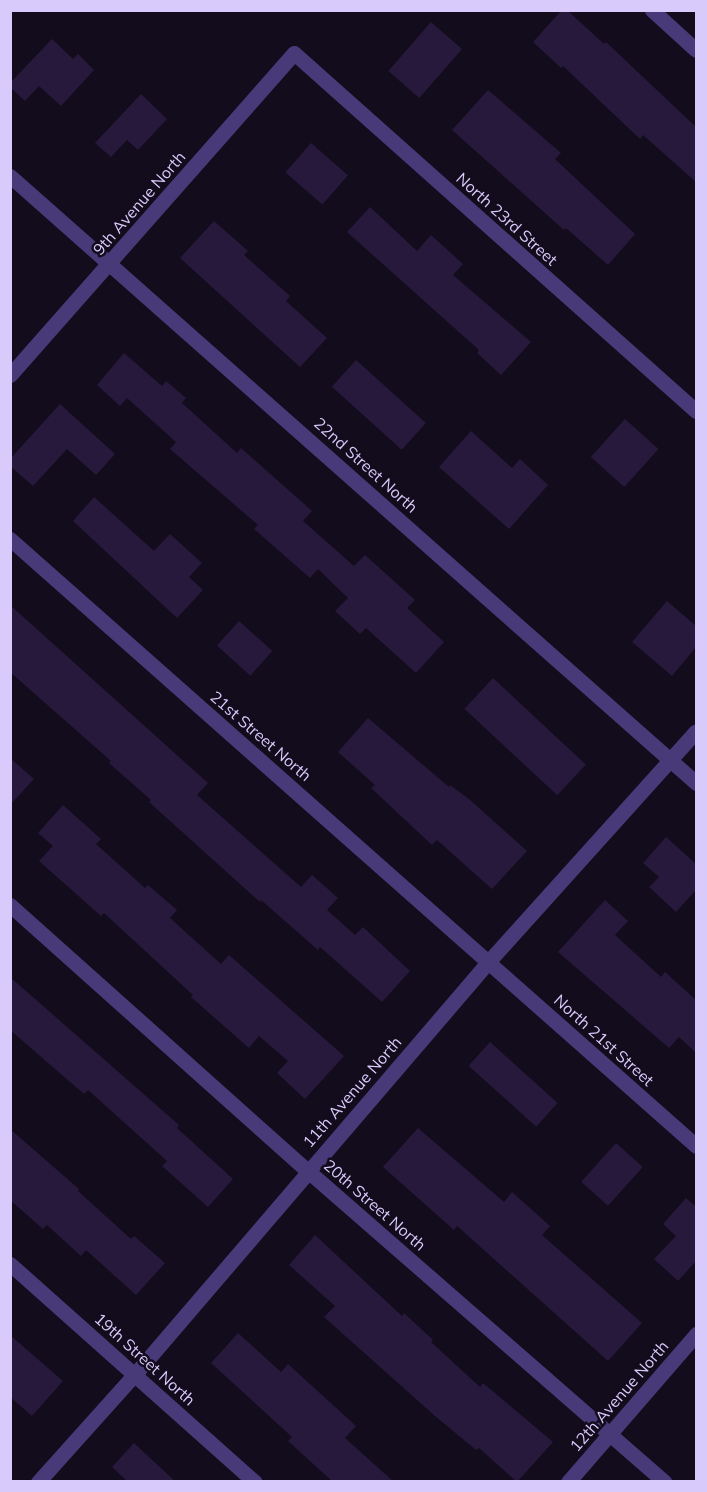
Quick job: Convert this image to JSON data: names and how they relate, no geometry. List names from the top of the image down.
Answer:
{
  "streets": {
    "street": [
      "9th Avenue North",
      "North 23rd Street",
      "22nd Street North",
      "21st Street North",
      "North 21st Street",
      "11th Avenue North",
      "20th Street North",
      "19th Street North",
      "12th Avenue North"
    ]
  },
  "crossings": [
    ["9th Avenue North", "North 23rd Street"],
    ["9th Avenue North", "22nd Street North"],
    ["22nd Street North", "11th Avenue North"],
    ["21st Street North", "North 21st Street"],
    ["21st Street North", "11th Avenue North"],
    ["North 21st Street", "11th Avenue North"],
    ["11th Avenue North", "20th Street North"],
    ["11th Avenue North", "19th Street North"],
    ["20th Street North", "12th Avenue North"]
  ]
}
